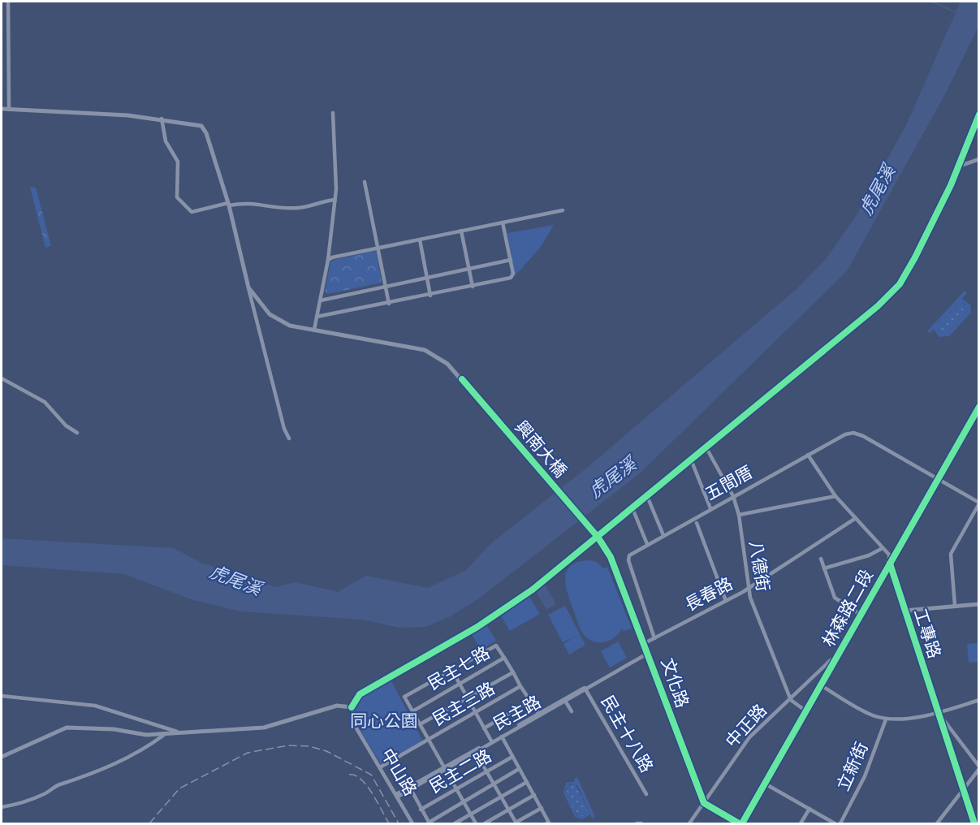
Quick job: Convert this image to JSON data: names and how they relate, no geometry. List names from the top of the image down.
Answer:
{
  "streets": {
    "main road": ["林森路二段"],
    "street": [
      "興南大橋",
      "五間厝",
      "八德街",
      "長春路",
      "工專路",
      "民主七路",
      "文化路",
      "民主三路",
      "民主路",
      "中正路",
      "民主十八路",
      "立新街",
      "民主二路",
      "中山路"
    ]
  },
  "crossings": [
    ["興南大橋", "文化路"],
    ["五間厝", "八德街"],
    ["五間厝", "林森路二段"],
    ["五間厝", "工專路"],
    ["五間厝", "文化路"],
    ["八德街", "長春路"],
    ["八德街", "中正路"],
    ["長春路", "工專路"],
    ["長春路", "文化路"],
    ["林森路二段", "工專路"],
    ["林森路二段", "中正路"],
    ["民主七路", "民主三路"],
    ["文化路", "民主路"],
    ["文化路", "中正路"],
    ["民主三路", "民主路"],
    ["民主三路", "中山路"],
    ["民主路", "民主十八路"],
    ["民主路", "中山路"]
  ],
  "water": ["虎尾溪"],
  "parks": ["同心公園"]
}
